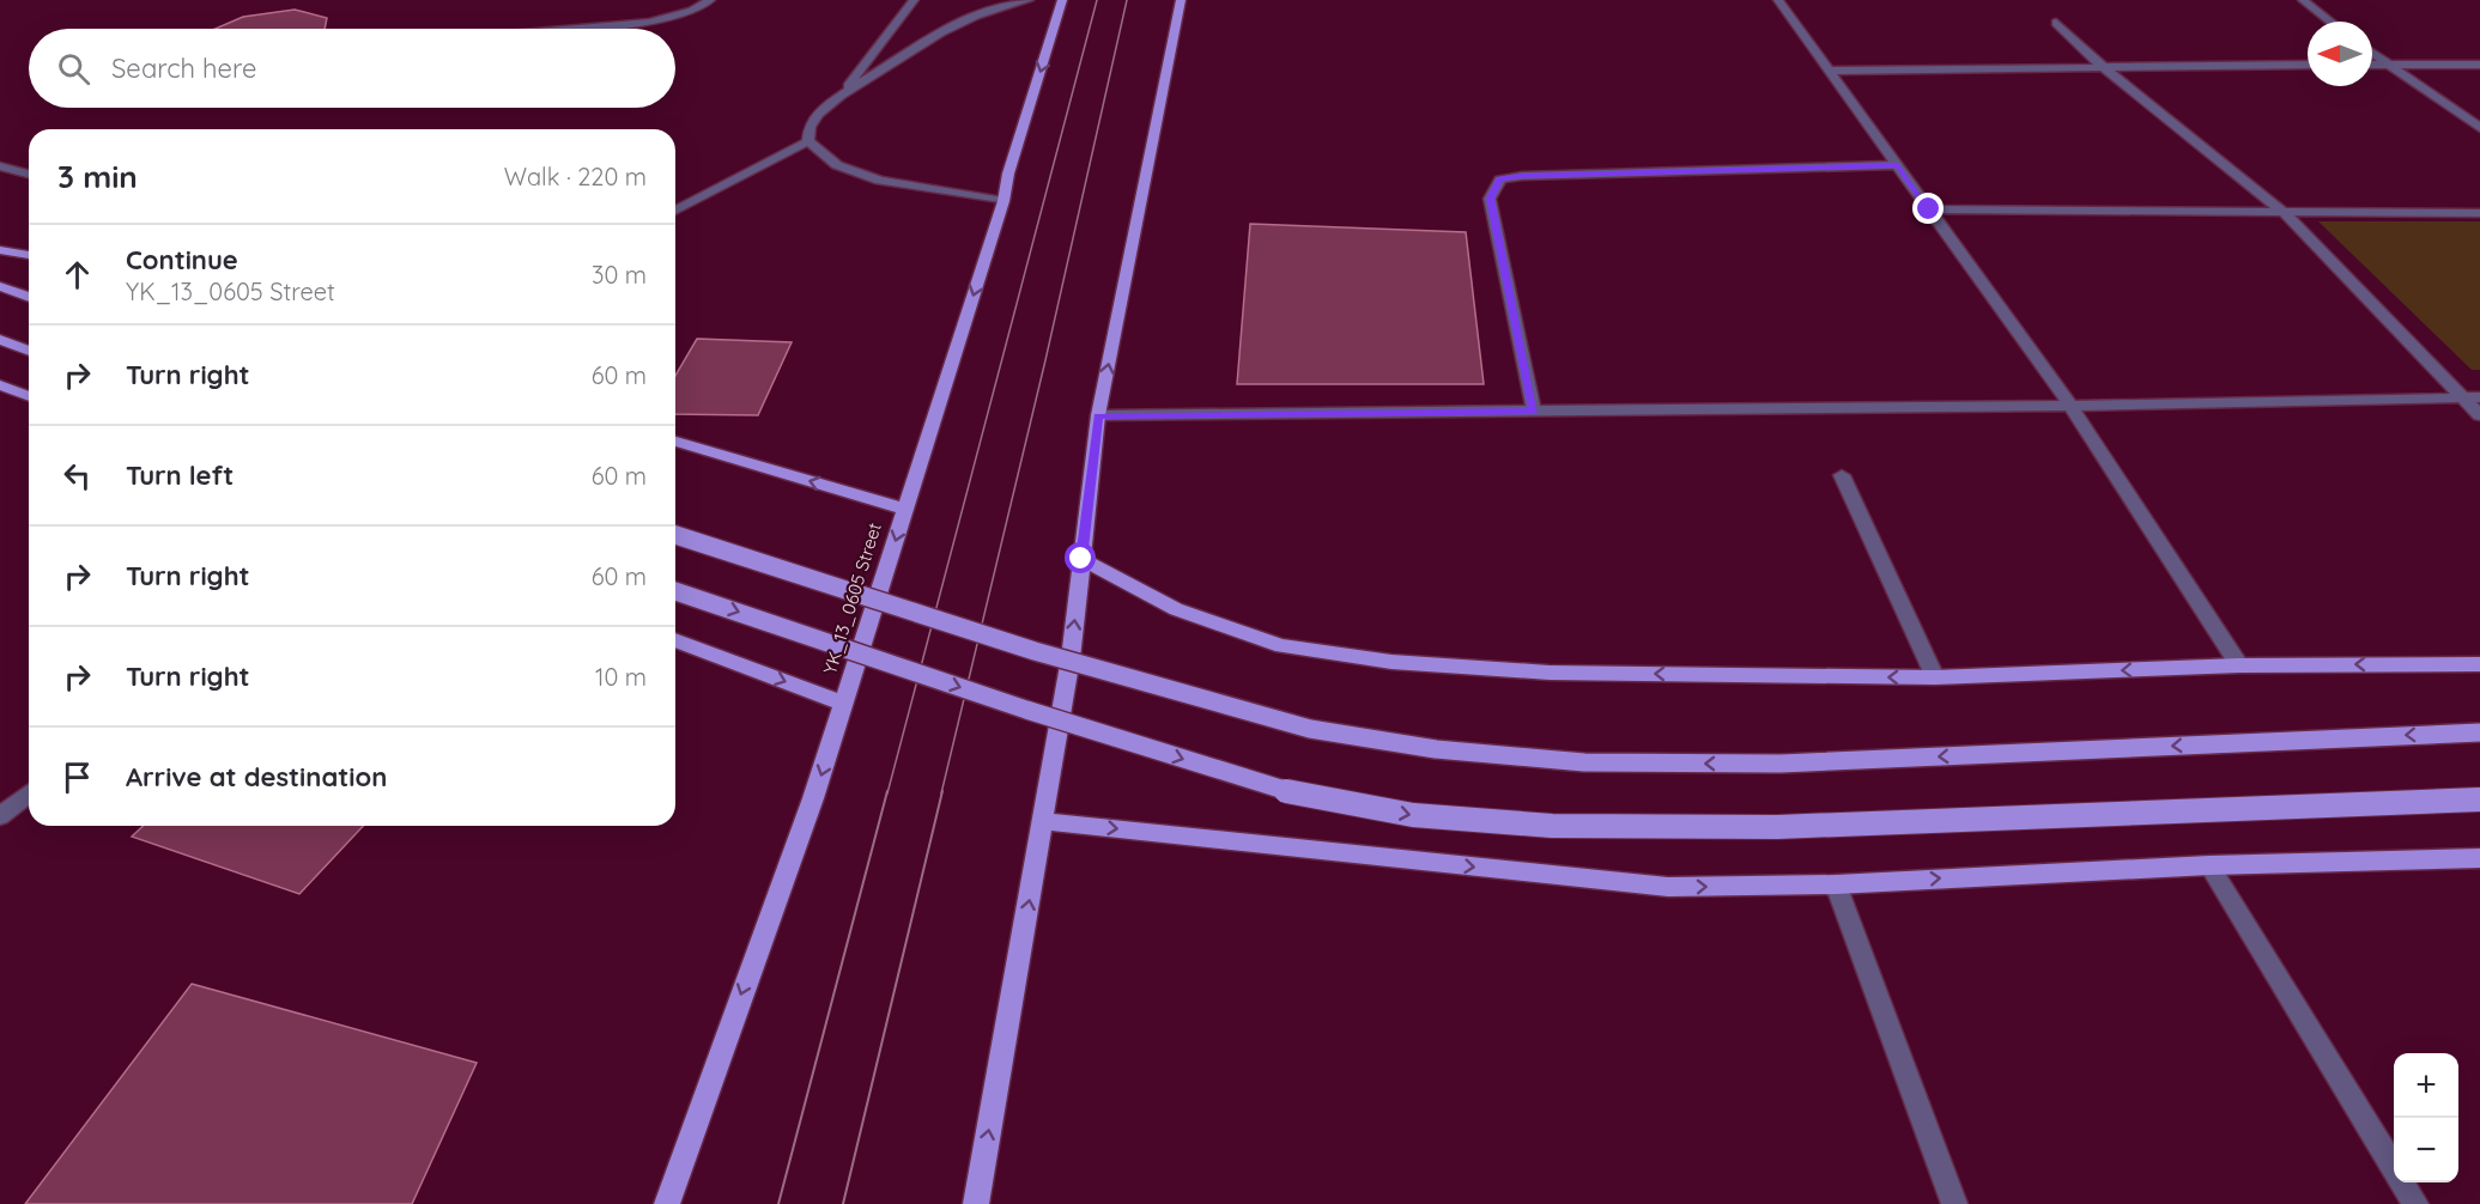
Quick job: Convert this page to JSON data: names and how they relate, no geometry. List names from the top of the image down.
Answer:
{
  "streets": {
    "main road": ["YK_13_0605 Street"]
  },
  "north": "left",
  "page": {
    "search": "Search here",
    "heading": ["3 min", "Walk · 220 m"],
    "list": [
      ["Continue", "YK_13_0605 Street", "30 m"],
      ["Turn right", "60 m"],
      ["Turn left", "60 m"],
      ["Turn right", "60 m"],
      ["Turn right", "10 m"],
      "Arrive at destination"
    ],
    "map_buttons": ["+", "−"]
  }
}
